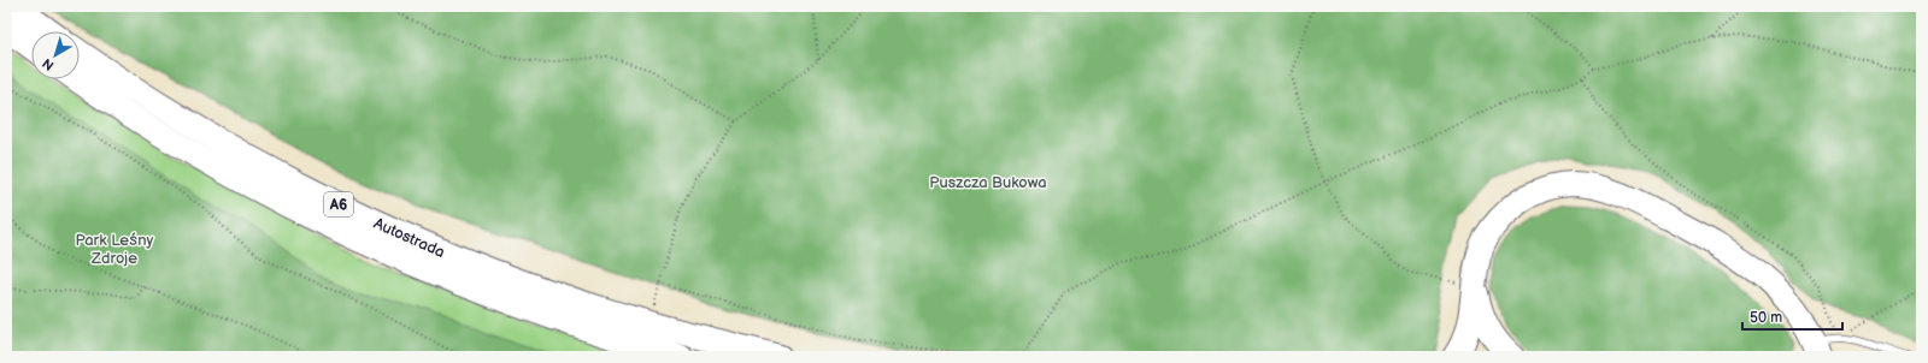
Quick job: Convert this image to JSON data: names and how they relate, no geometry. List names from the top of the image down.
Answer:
{
  "streets": {
    "highway": ["A6", "Autostrada"]
  },
  "parks": ["Puszcza Bukowa", "Park Leśny Zdroje"],
  "scale_bar": "50 m",
  "north": "bottom left"
}
